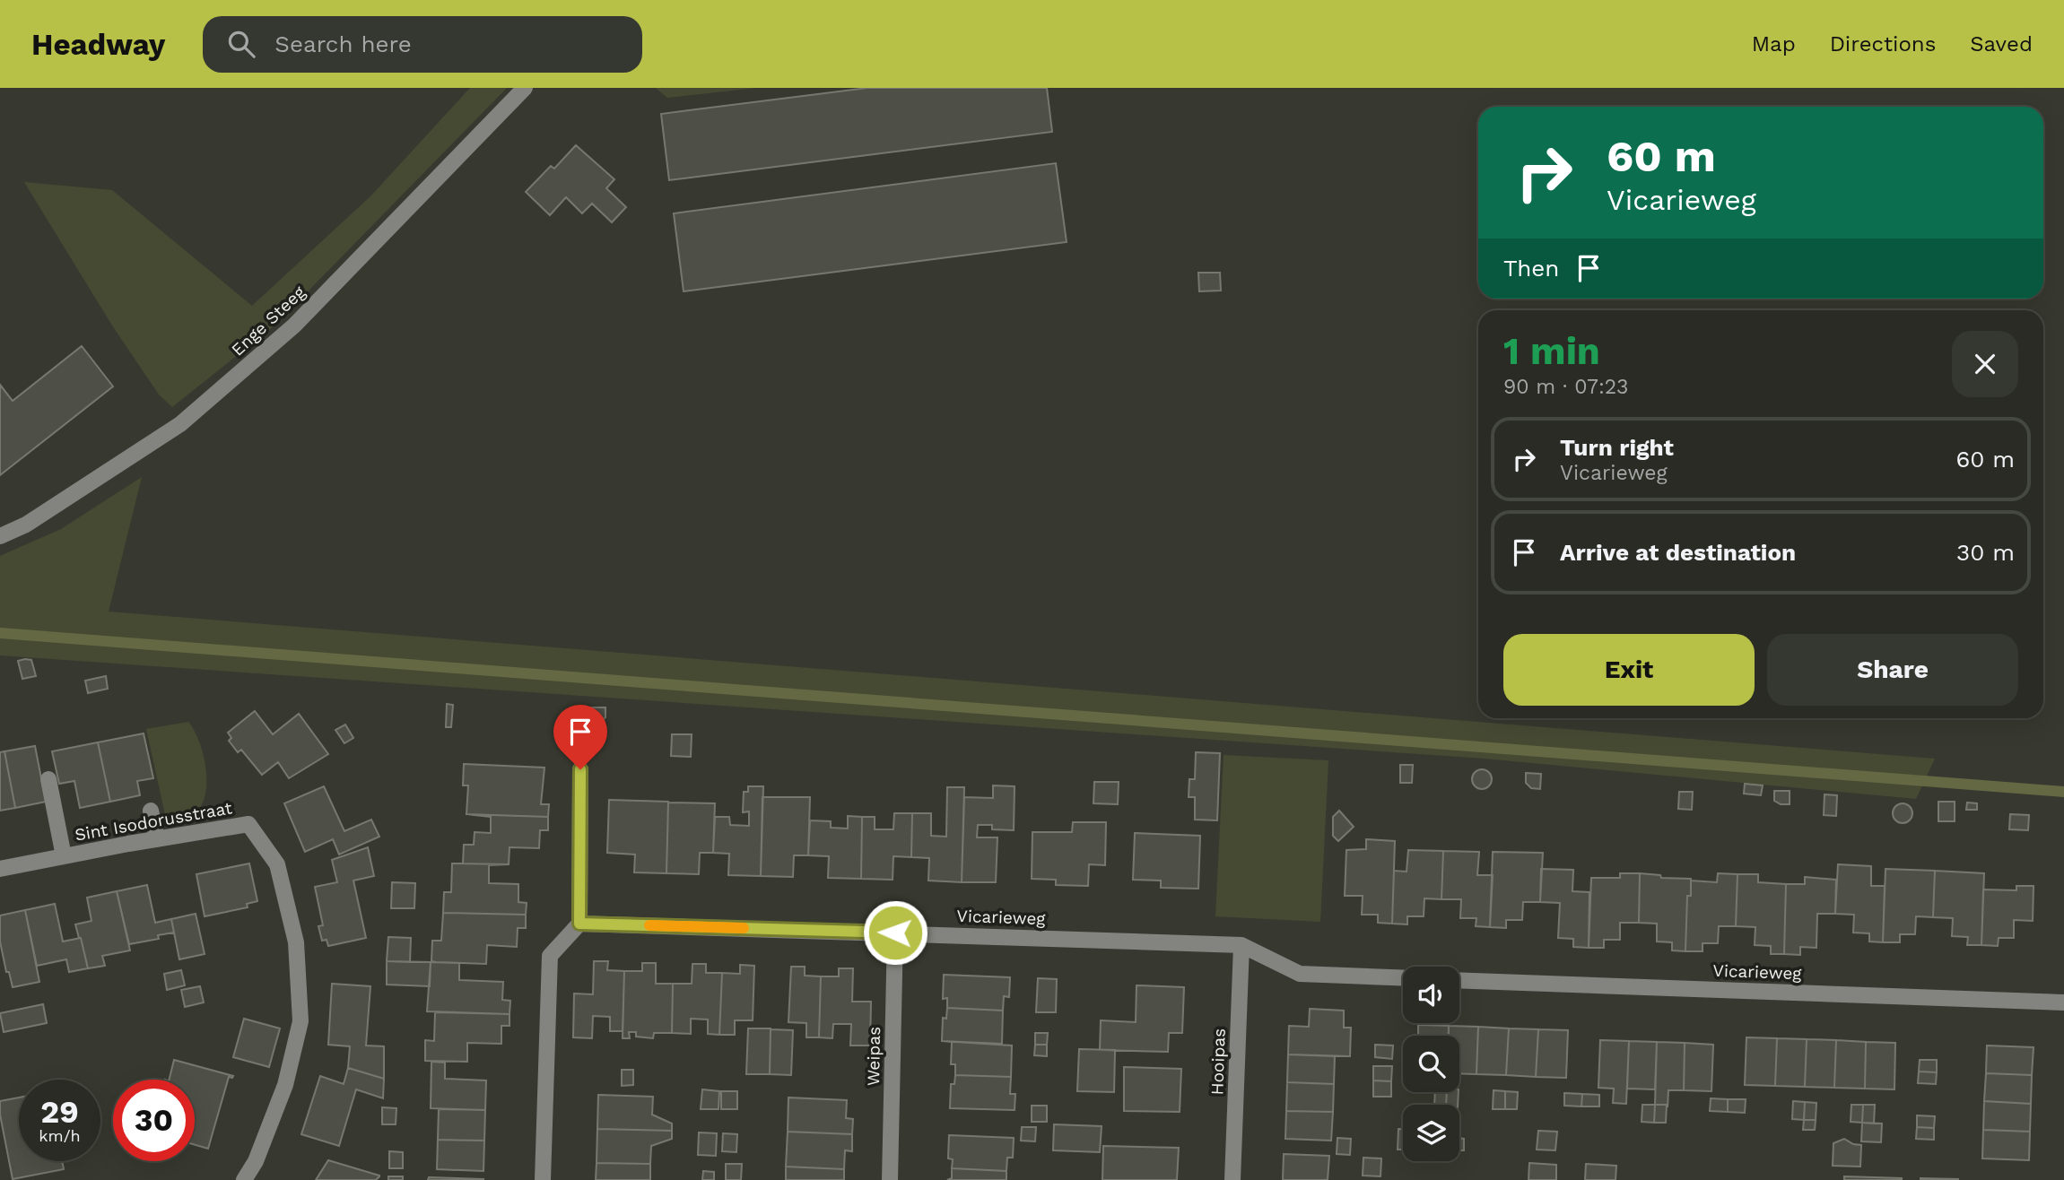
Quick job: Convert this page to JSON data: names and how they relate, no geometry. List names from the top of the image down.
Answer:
{
  "streets": {
    "street": [
      "Enge Steeg",
      "Sint Isodorusstraat",
      "Vicarieweg",
      "Weipas",
      "Hooipas"
    ]
  },
  "crossings": [
    ["Vicarieweg", "Weipas"],
    ["Vicarieweg", "Hooipas"]
  ],
  "page": {
    "header": "Headway",
    "search": "Search here",
    "nav": ["Map", "Directions", "Saved"],
    "turn": ["60 m", "Vicarieweg"],
    "then": "Then",
    "heading": ["1 min", "90 m · 07:23"],
    "list": [
      {
        "name": "Turn right",
        "note": "Vicarieweg",
        "value": "60 m"
      },
      {
        "name": "Arrive at destination",
        "value": "30 m"
      }
    ],
    "buttons": ["Exit", "Share"],
    "speed": "29 km/h",
    "limit": "30"
  }
}
